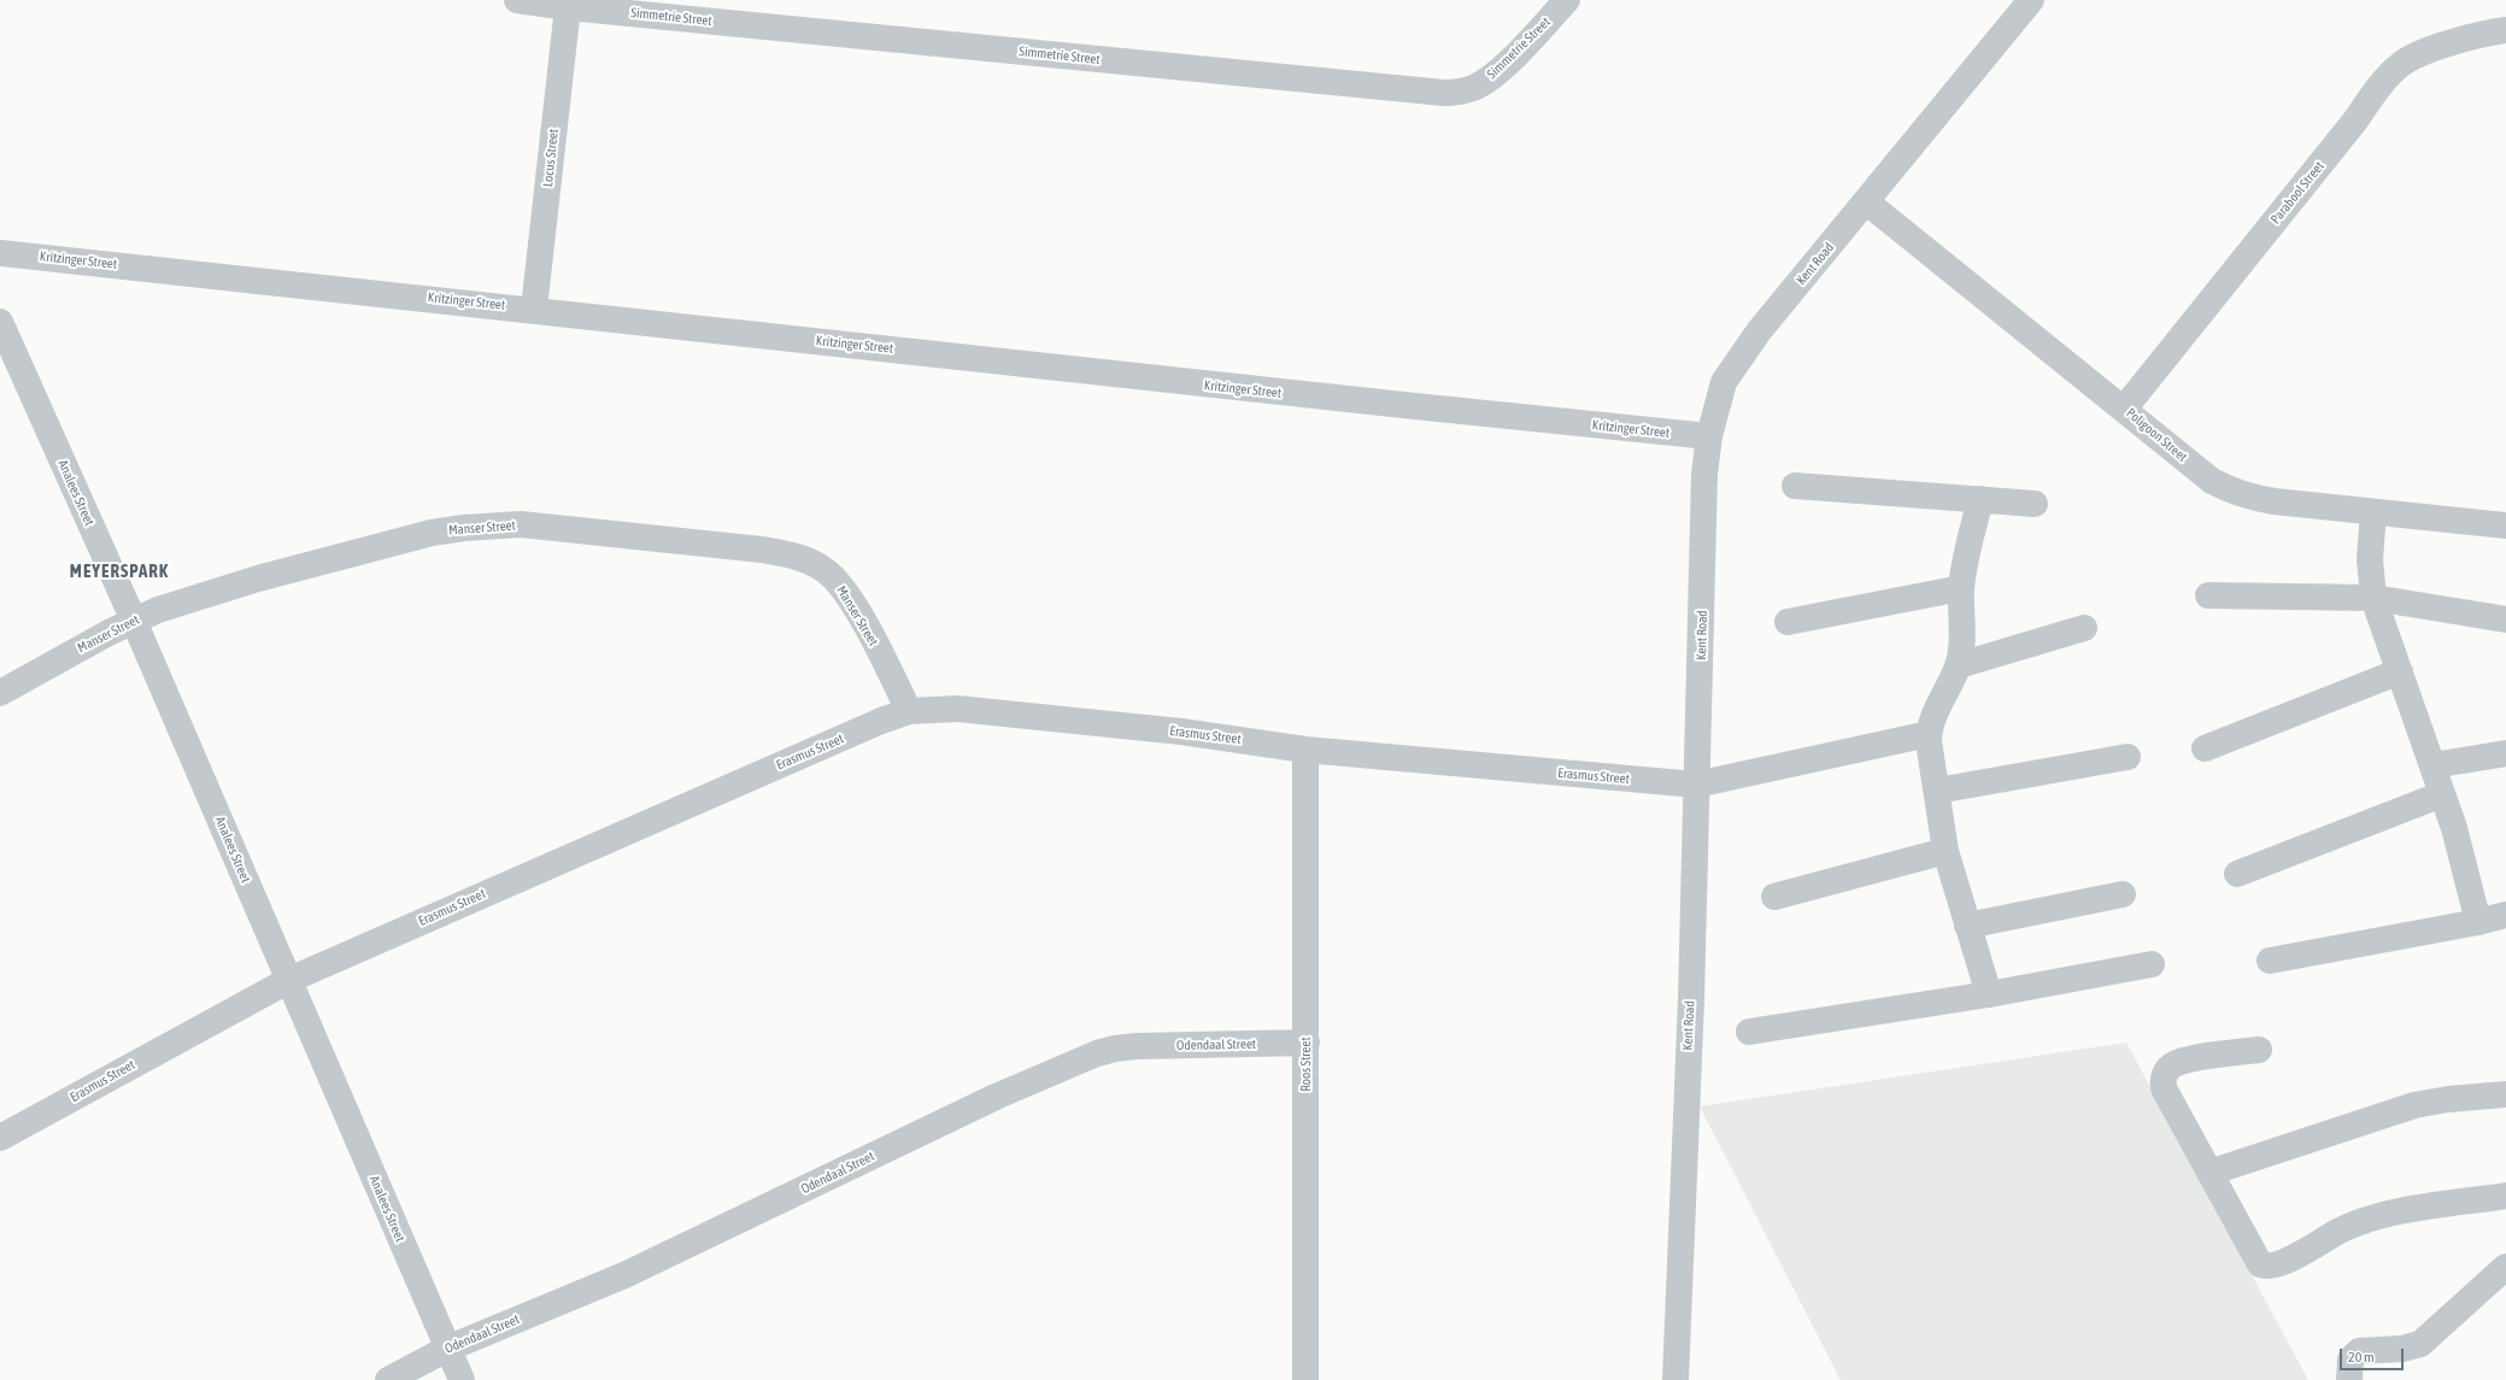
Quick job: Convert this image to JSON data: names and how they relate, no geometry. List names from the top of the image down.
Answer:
{
  "streets": {
    "street": [
      "Simmetrie Street",
      "Locus Street",
      "Parabool Street",
      "Kritzinger Street",
      "Kent Road",
      "Poligoon Street",
      "Analees Street",
      "Manser Street",
      "Erasmus Street",
      "Odendaal Street",
      "Roos Street"
    ]
  },
  "crossings": [
    ["Simmetrie Street", "Locus Street"],
    ["Locus Street", "Kritzinger Street"],
    ["Parabool Street", "Poligoon Street"],
    ["Kritzinger Street", "Kent Road"],
    ["Kent Road", "Poligoon Street"],
    ["Kent Road", "Erasmus Street"],
    ["Analees Street", "Manser Street"],
    ["Analees Street", "Erasmus Street"],
    ["Analees Street", "Odendaal Street"],
    ["Manser Street", "Erasmus Street"],
    ["Erasmus Street", "Roos Street"],
    ["Odendaal Street", "Roos Street"]
  ],
  "districts": ["MEYERSPARK"],
  "scale_bar": "20 m"
}
